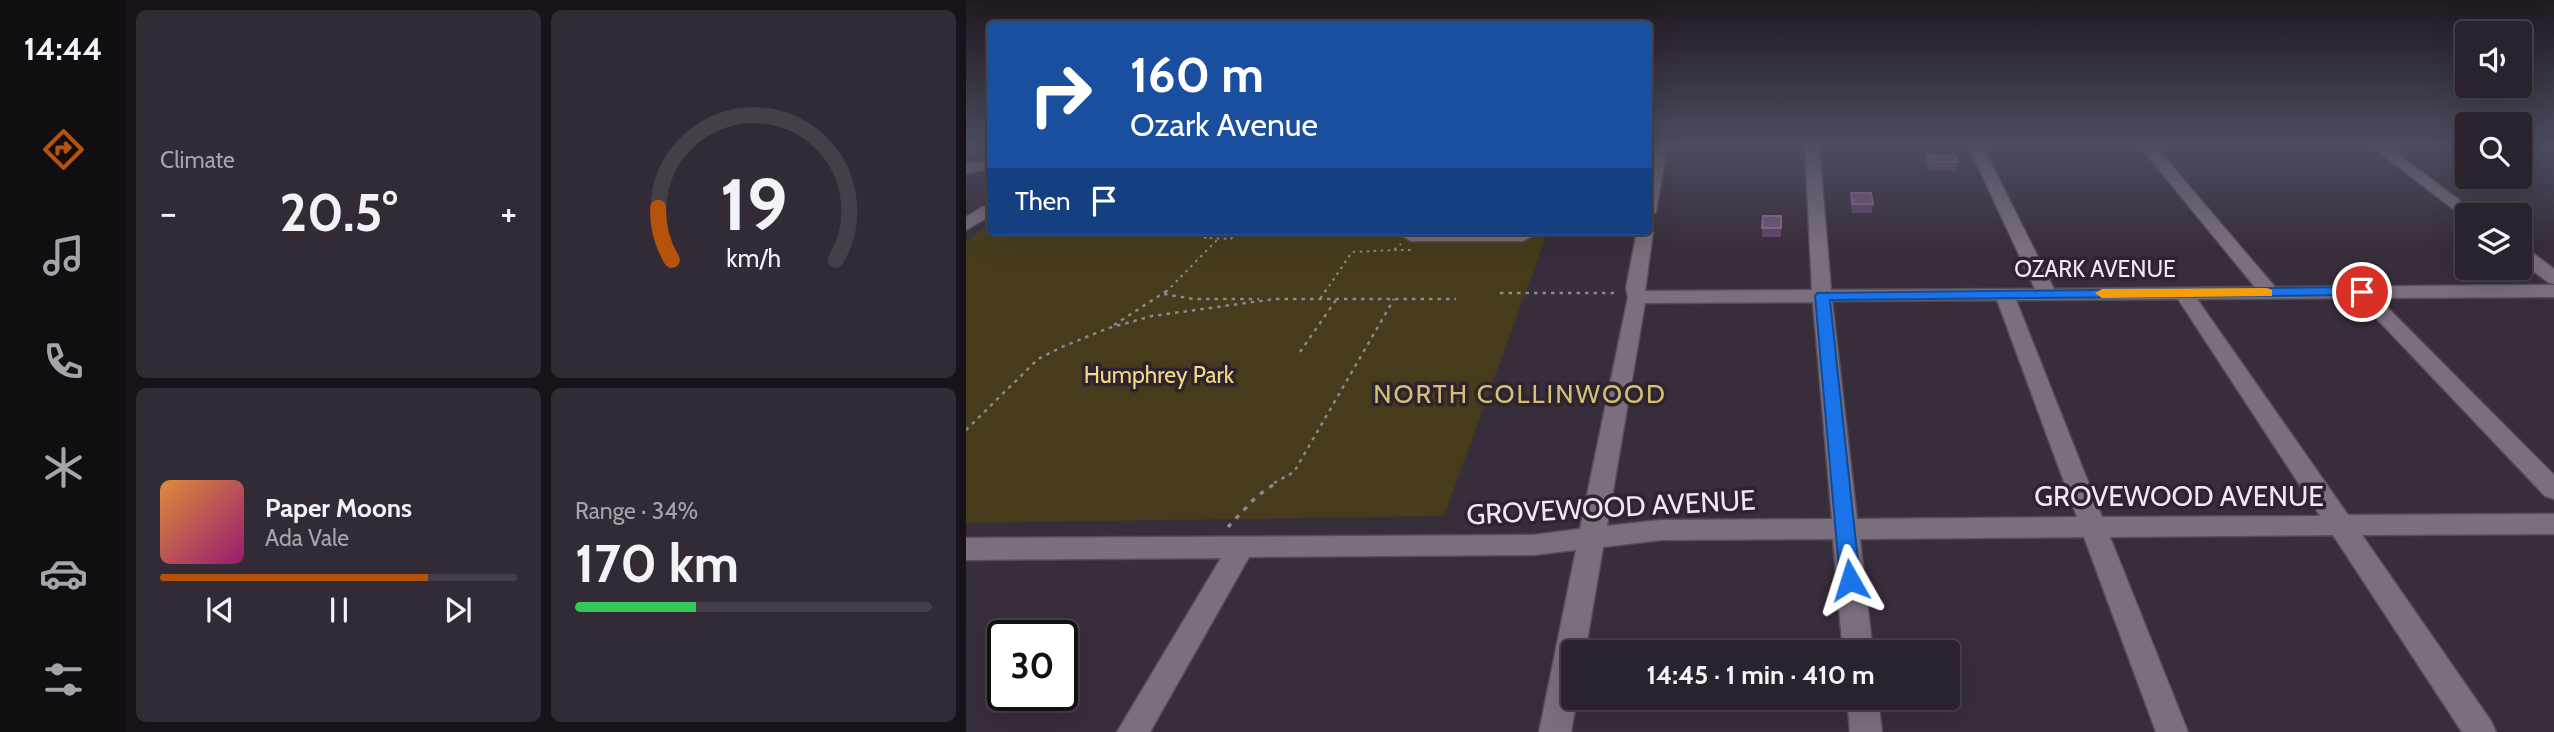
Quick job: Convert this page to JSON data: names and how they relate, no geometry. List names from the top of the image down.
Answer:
{
  "streets": {
    "street": ["OZARK AVENUE", "GROVEWOOD AVENUE"]
  },
  "districts": ["NORTH COLLINWOOD"],
  "parks": ["Humphrey Park"],
  "page": {
    "tabs": "14:44",
    "tile": [
      "Climate",
      ["Range · 34%", "170 km"]
    ],
    "turn": ["160 m", "Ozark Avenue"],
    "then": "Then",
    "heat": ["−", "20.5°", "+"],
    "song": ["Paper Moons", "Ada Vale"],
    "limit": "30",
    "trip": "14:45 · 1 min · 410 m",
    "gauge": ["19", "km/h"]
  }
}
